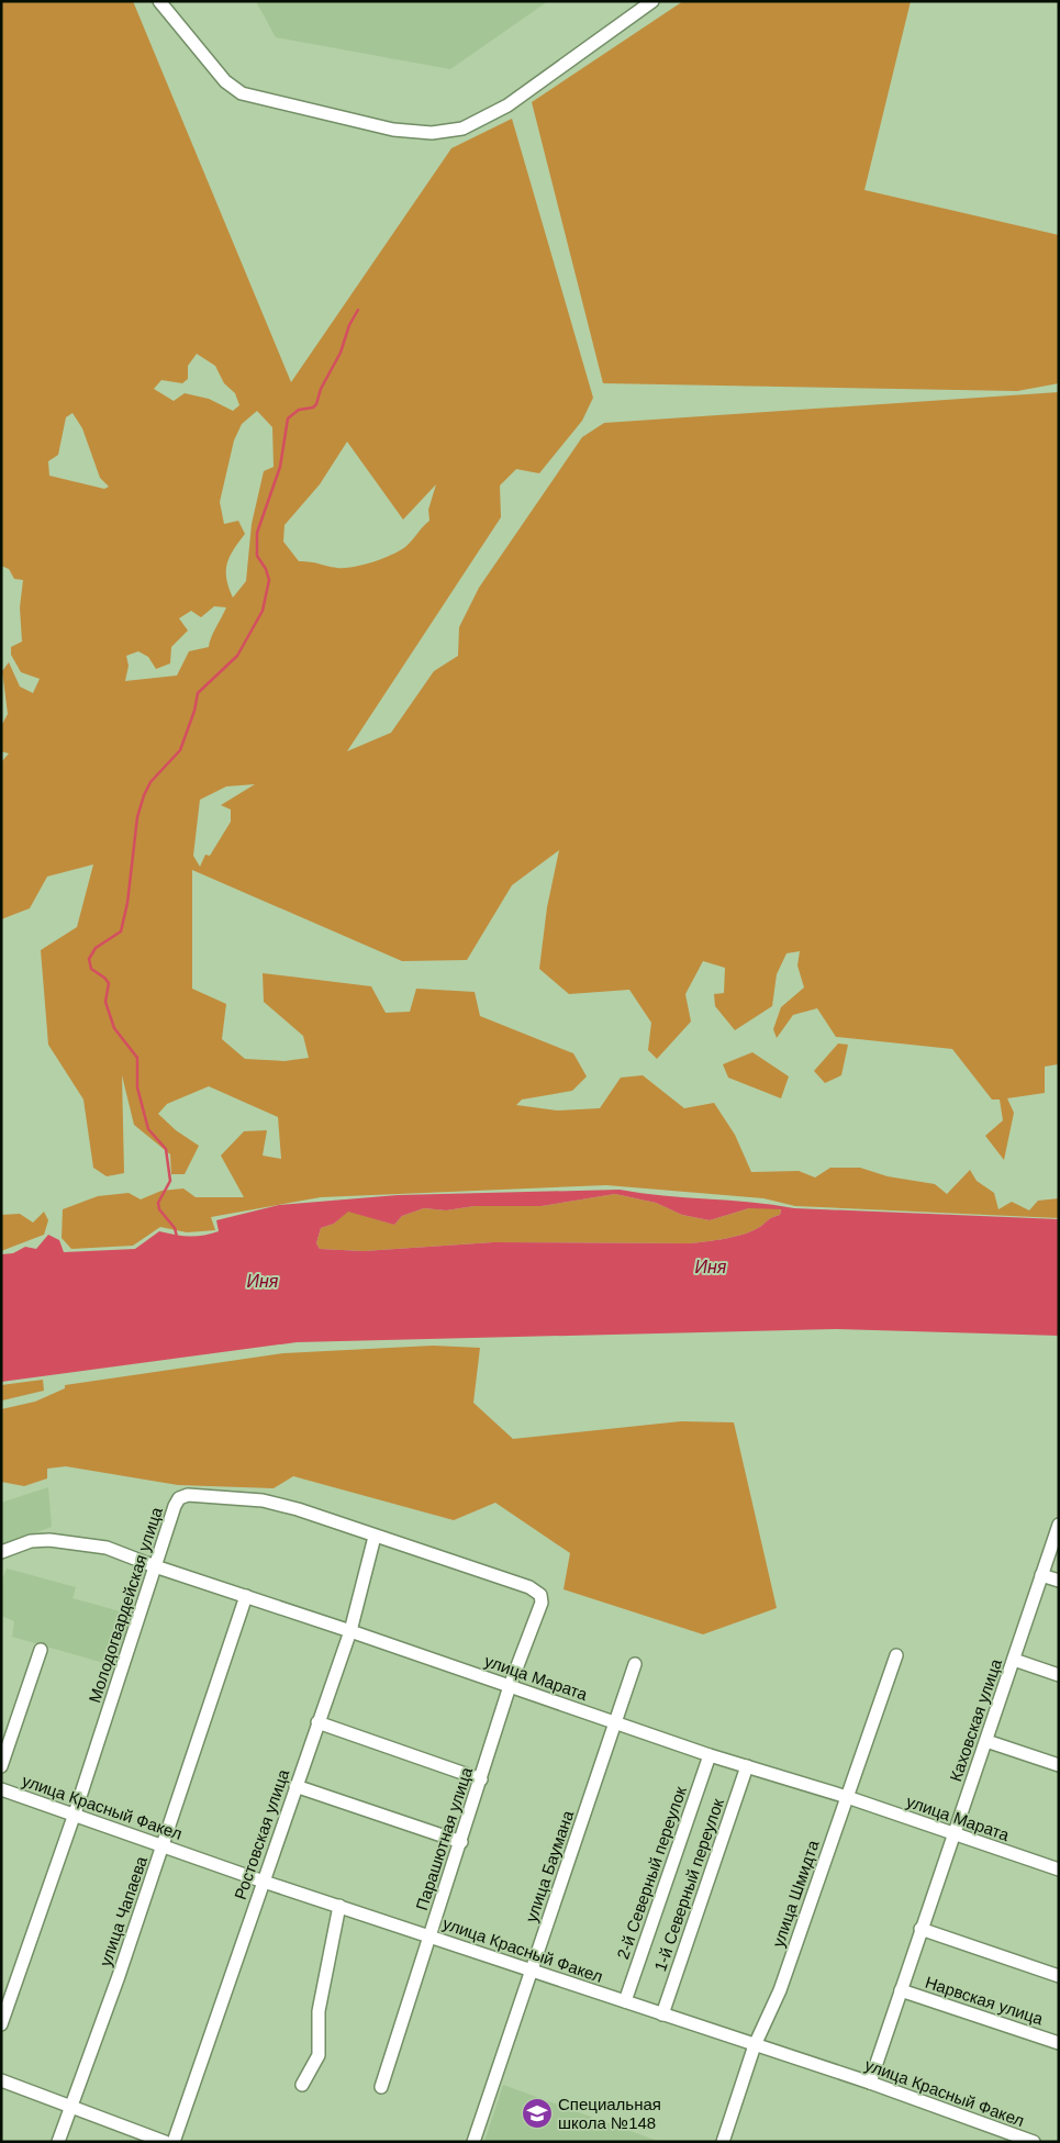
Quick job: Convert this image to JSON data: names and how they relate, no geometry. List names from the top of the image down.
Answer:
{
  "streets": {
    "street": [
      "Молодогвардейская улица",
      "улица Марата",
      "Каховская улица",
      "улица Красный Факел",
      "Ростовская улица",
      "Парашютная улица",
      "улица Баумана",
      "2-й Северный переулок",
      "1-й Северный переулок",
      "улица Шмидта",
      "улица Чапаева",
      "Нарвская улица"
    ]
  },
  "crossings": [
    ["Молодогвардейская улица", "улица Марата"],
    ["Молодогвардейская улица", "улица Красный Факел"],
    ["Молодогвардейская улица", "Ростовская улица"],
    ["Молодогвардейская улица", "Парашютная улица"],
    ["улица Марата", "Каховская улица"],
    ["улица Марата", "Ростовская улица"],
    ["улица Марата", "Парашютная улица"],
    ["улица Марата", "улица Баумана"],
    ["улица Марата", "2-й Северный переулок"],
    ["улица Марата", "1-й Северный переулок"],
    ["улица Марата", "улица Шмидта"],
    ["улица Марата", "улица Чапаева"],
    ["Каховская улица", "улица Красный Факел"],
    ["Каховская улица", "Нарвская улица"],
    ["улица Красный Факел", "Ростовская улица"],
    ["улица Красный Факел", "Парашютная улица"],
    ["улица Красный Факел", "улица Баумана"],
    ["улица Красный Факел", "2-й Северный переулок"],
    ["улица Красный Факел", "1-й Северный переулок"],
    ["улица Красный Факел", "улица Шмидта"],
    ["улица Красный Факел", "улица Чапаева"]
  ],
  "water": ["Иня"],
  "places": {
    "school or university": ["Специальная школа №148"]
  }
}
